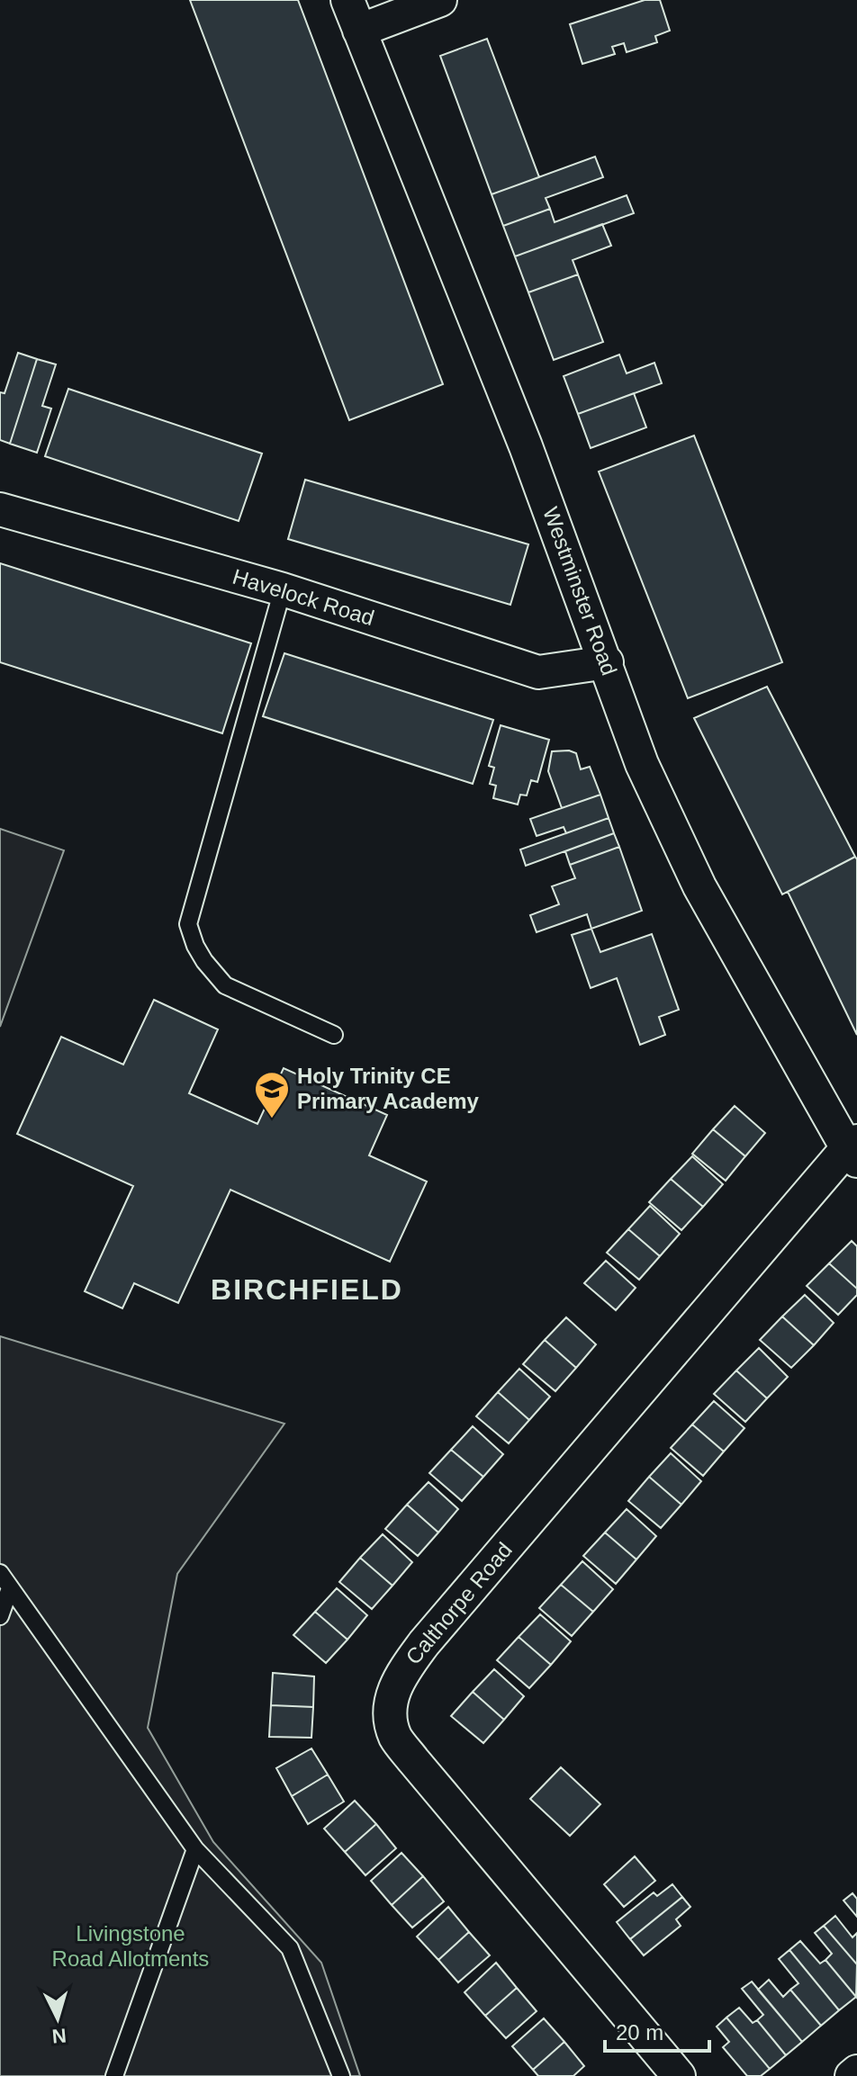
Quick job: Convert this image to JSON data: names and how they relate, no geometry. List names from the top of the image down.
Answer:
{
  "streets": {
    "street": ["Westminster Road", "Havelock Road", "Calthorpe Road"]
  },
  "crossings": [
    ["Westminster Road", "Havelock Road"],
    ["Westminster Road", "Calthorpe Road"]
  ],
  "districts": ["BIRCHFIELD"],
  "parks": ["Livingstone Road Allotments"],
  "places": {
    "school or university": ["Holy Trinity CE Primary Academy"]
  },
  "scale_bar": "20 m",
  "north": "bottom"
}
